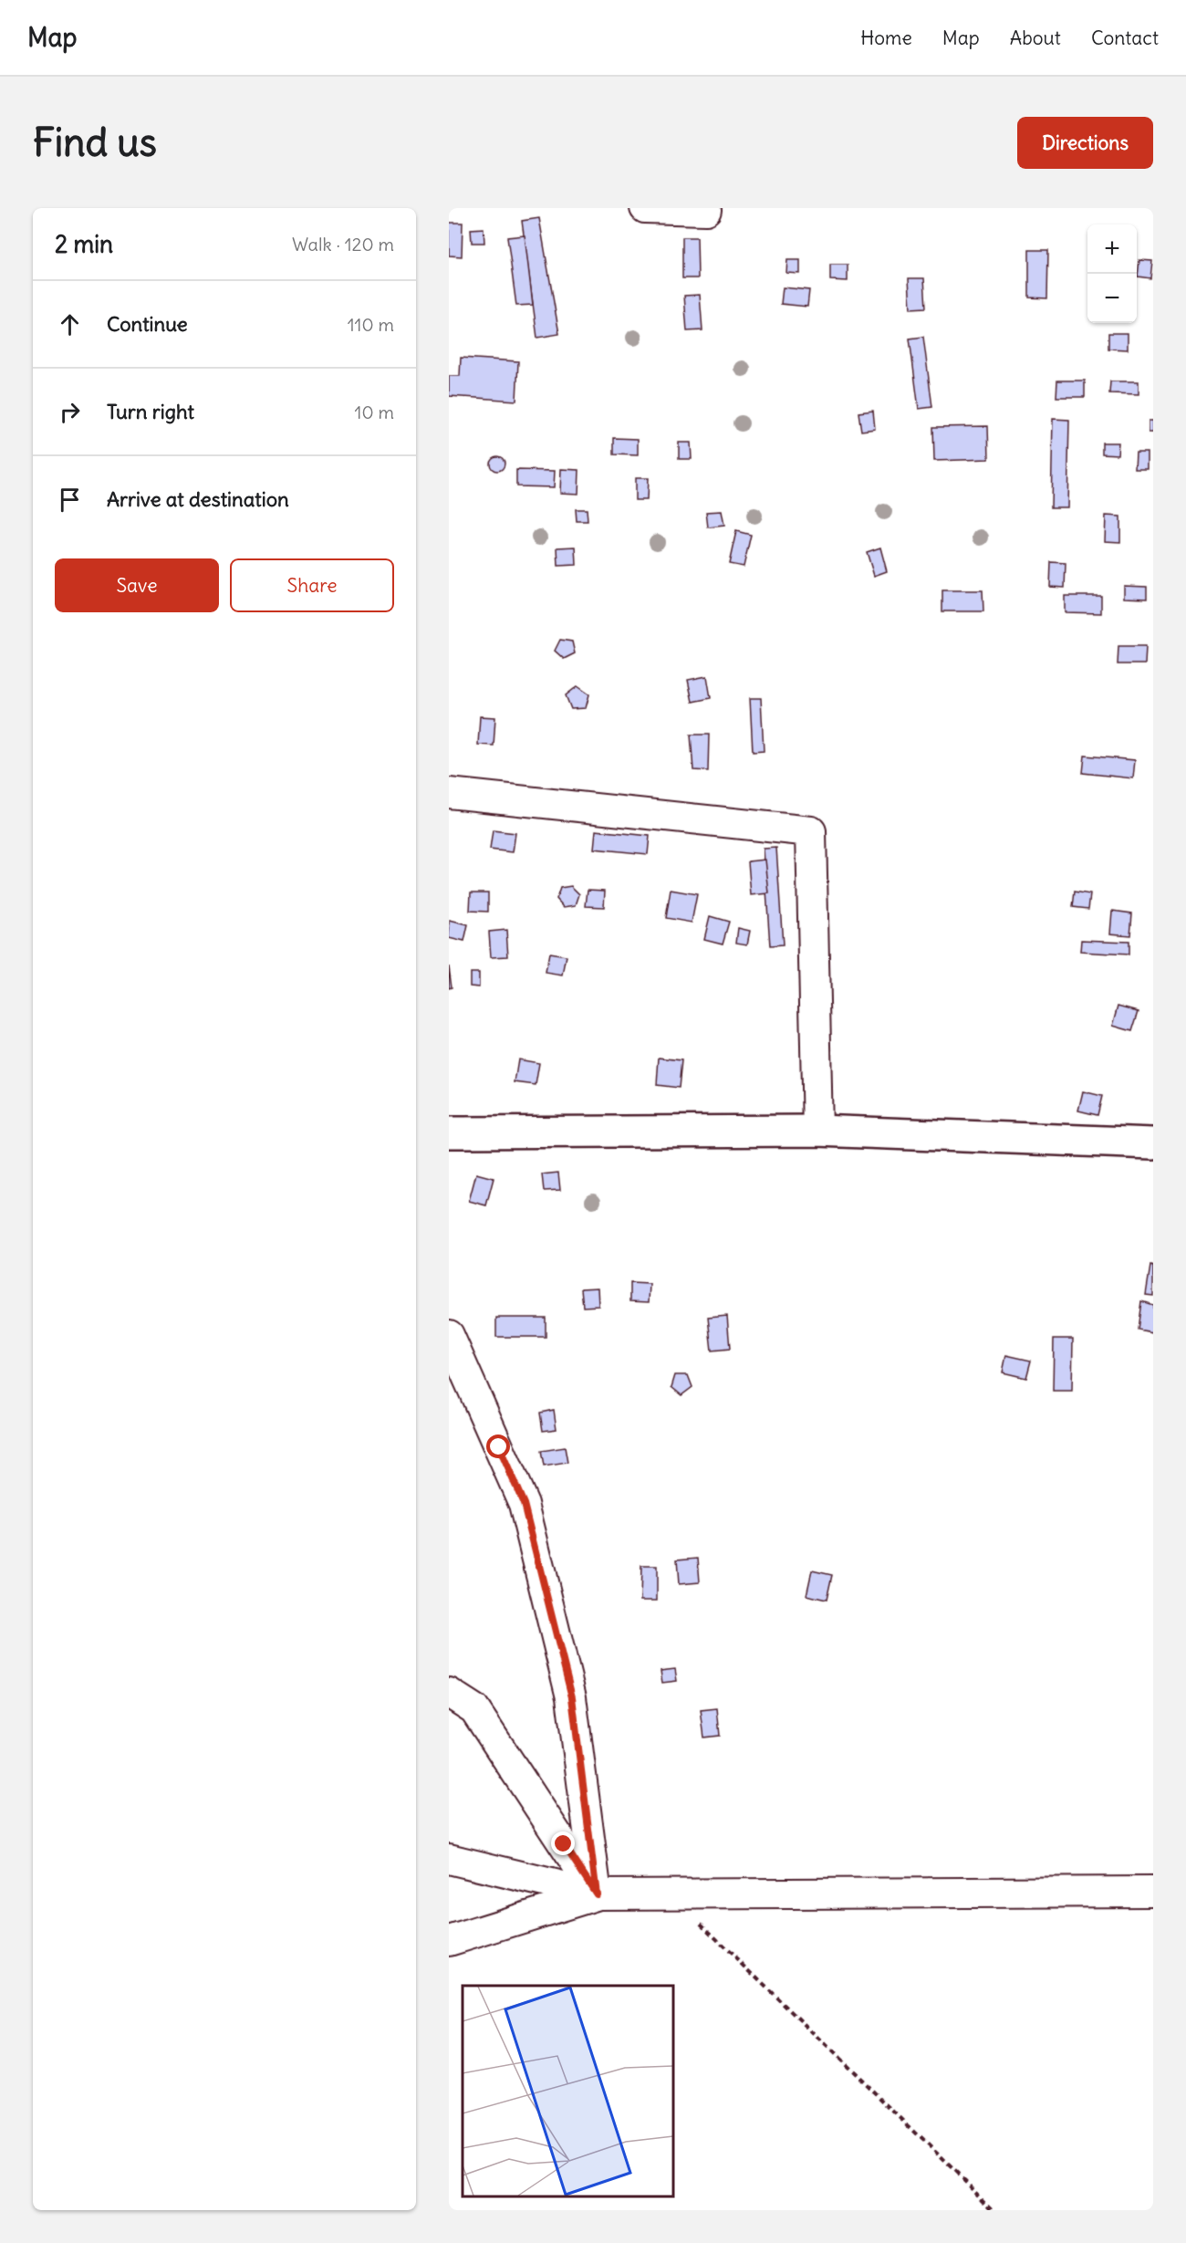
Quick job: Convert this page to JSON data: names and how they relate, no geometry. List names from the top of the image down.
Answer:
{
  "page": {
    "header": "Map",
    "nav": [
      "Home",
      "Map",
      "About",
      "Contact"
    ],
    "buttons": [
      "Directions",
      ["Save", "Share"]
    ],
    "title": "Find us",
    "heading": ["2 min", "Walk · 120 m"],
    "map_buttons": ["+", "−"],
    "list": [
      ["Continue", "110 m"],
      ["Turn right", "10 m"],
      "Arrive at destination"
    ]
  }
}
